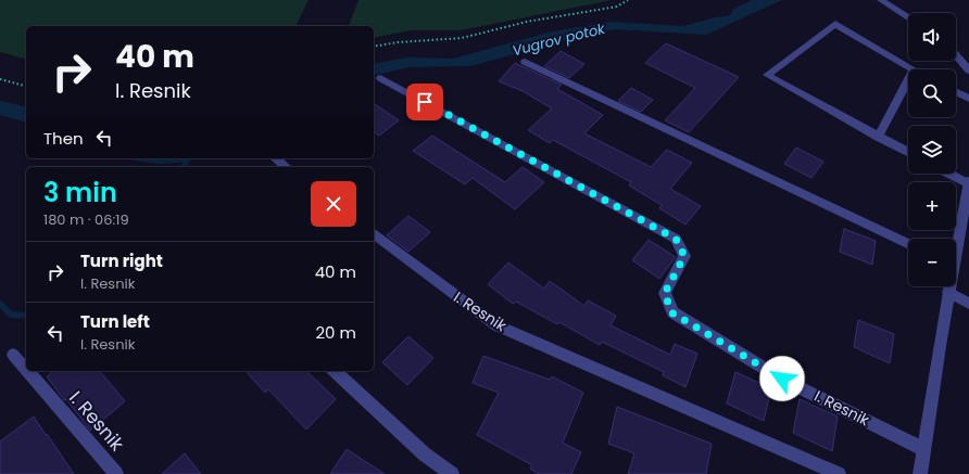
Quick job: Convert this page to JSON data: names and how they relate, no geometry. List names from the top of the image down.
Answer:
{
  "streets": {
    "street": ["I. Resnik"]
  },
  "water": ["Vugrov potok"],
  "page": {
    "map_buttons": ["+", "−"],
    "turn": ["40 m", "I. Resnik"],
    "then": "Then",
    "heading": ["3 min", "180 m · 06:19"],
    "list": [
      {
        "name": "Turn right",
        "note": "I. Resnik",
        "value": "40 m"
      },
      {
        "name": "Turn left",
        "note": "I. Resnik",
        "value": "20 m"
      }
    ]
  }
}
